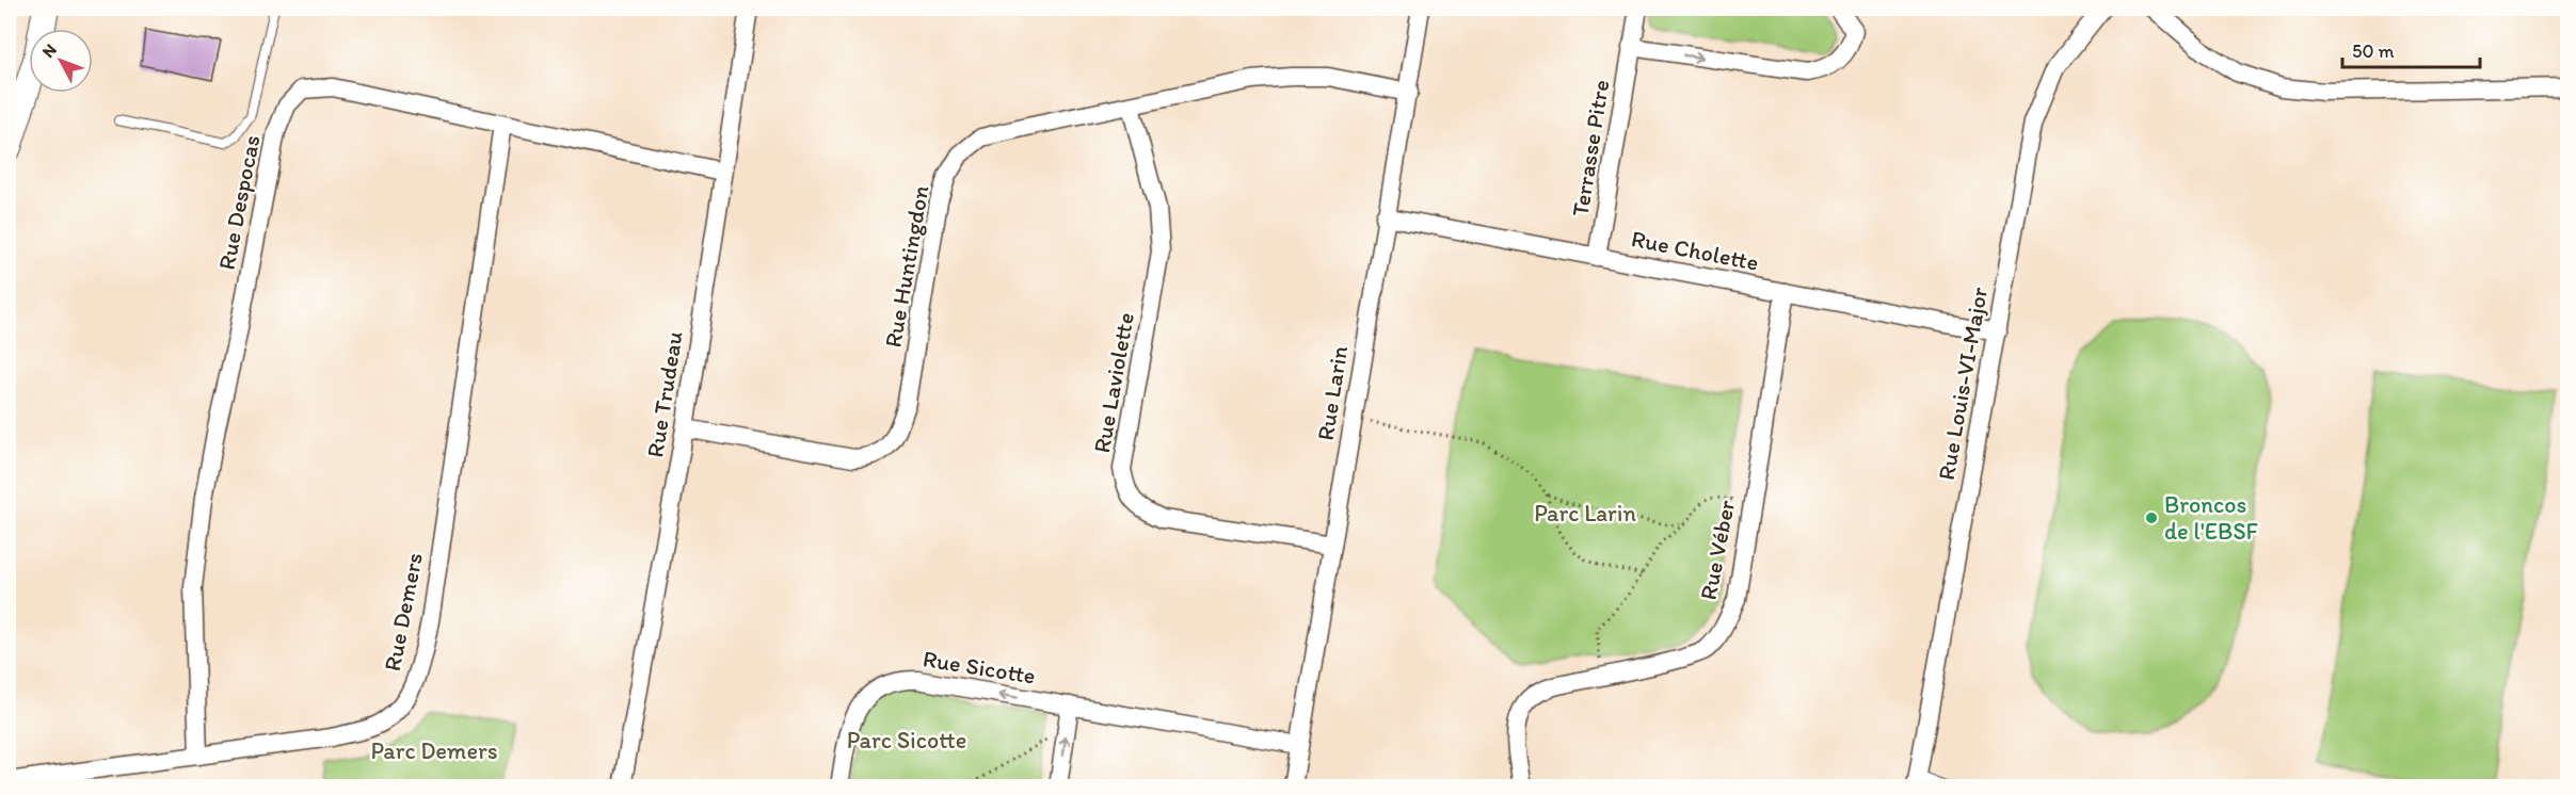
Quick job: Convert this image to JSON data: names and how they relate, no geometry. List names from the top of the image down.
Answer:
{
  "streets": {
    "street": [
      "Terrasse Pitre",
      "Rue Despocas",
      "Rue Cholette",
      "Rue Huntingdon",
      "Rue Laviolette",
      "Rue Louis-VI-Major",
      "Rue Larin",
      "Rue Trudeau",
      "Rue Véber",
      "Rue Demers",
      "Rue Sicotte"
    ]
  },
  "crossings": [
    ["Terrasse Pitre", "Rue Cholette"],
    ["Rue Despocas", "Rue Trudeau"],
    ["Rue Despocas", "Rue Demers"],
    ["Rue Cholette", "Rue Louis-VI-Major"],
    ["Rue Cholette", "Rue Larin"],
    ["Rue Cholette", "Rue Véber"],
    ["Rue Huntingdon", "Rue Laviolette"],
    ["Rue Huntingdon", "Rue Larin"],
    ["Rue Huntingdon", "Rue Trudeau"],
    ["Rue Laviolette", "Rue Larin"],
    ["Rue Larin", "Rue Sicotte"]
  ],
  "one_way": ["Rue Sicotte"],
  "parks": ["Parc Larin", "Parc Sicotte", "Parc Demers"],
  "places": ["Broncos de l'EBSF"],
  "scale_bar": "50 m",
  "north": "top left"
}
